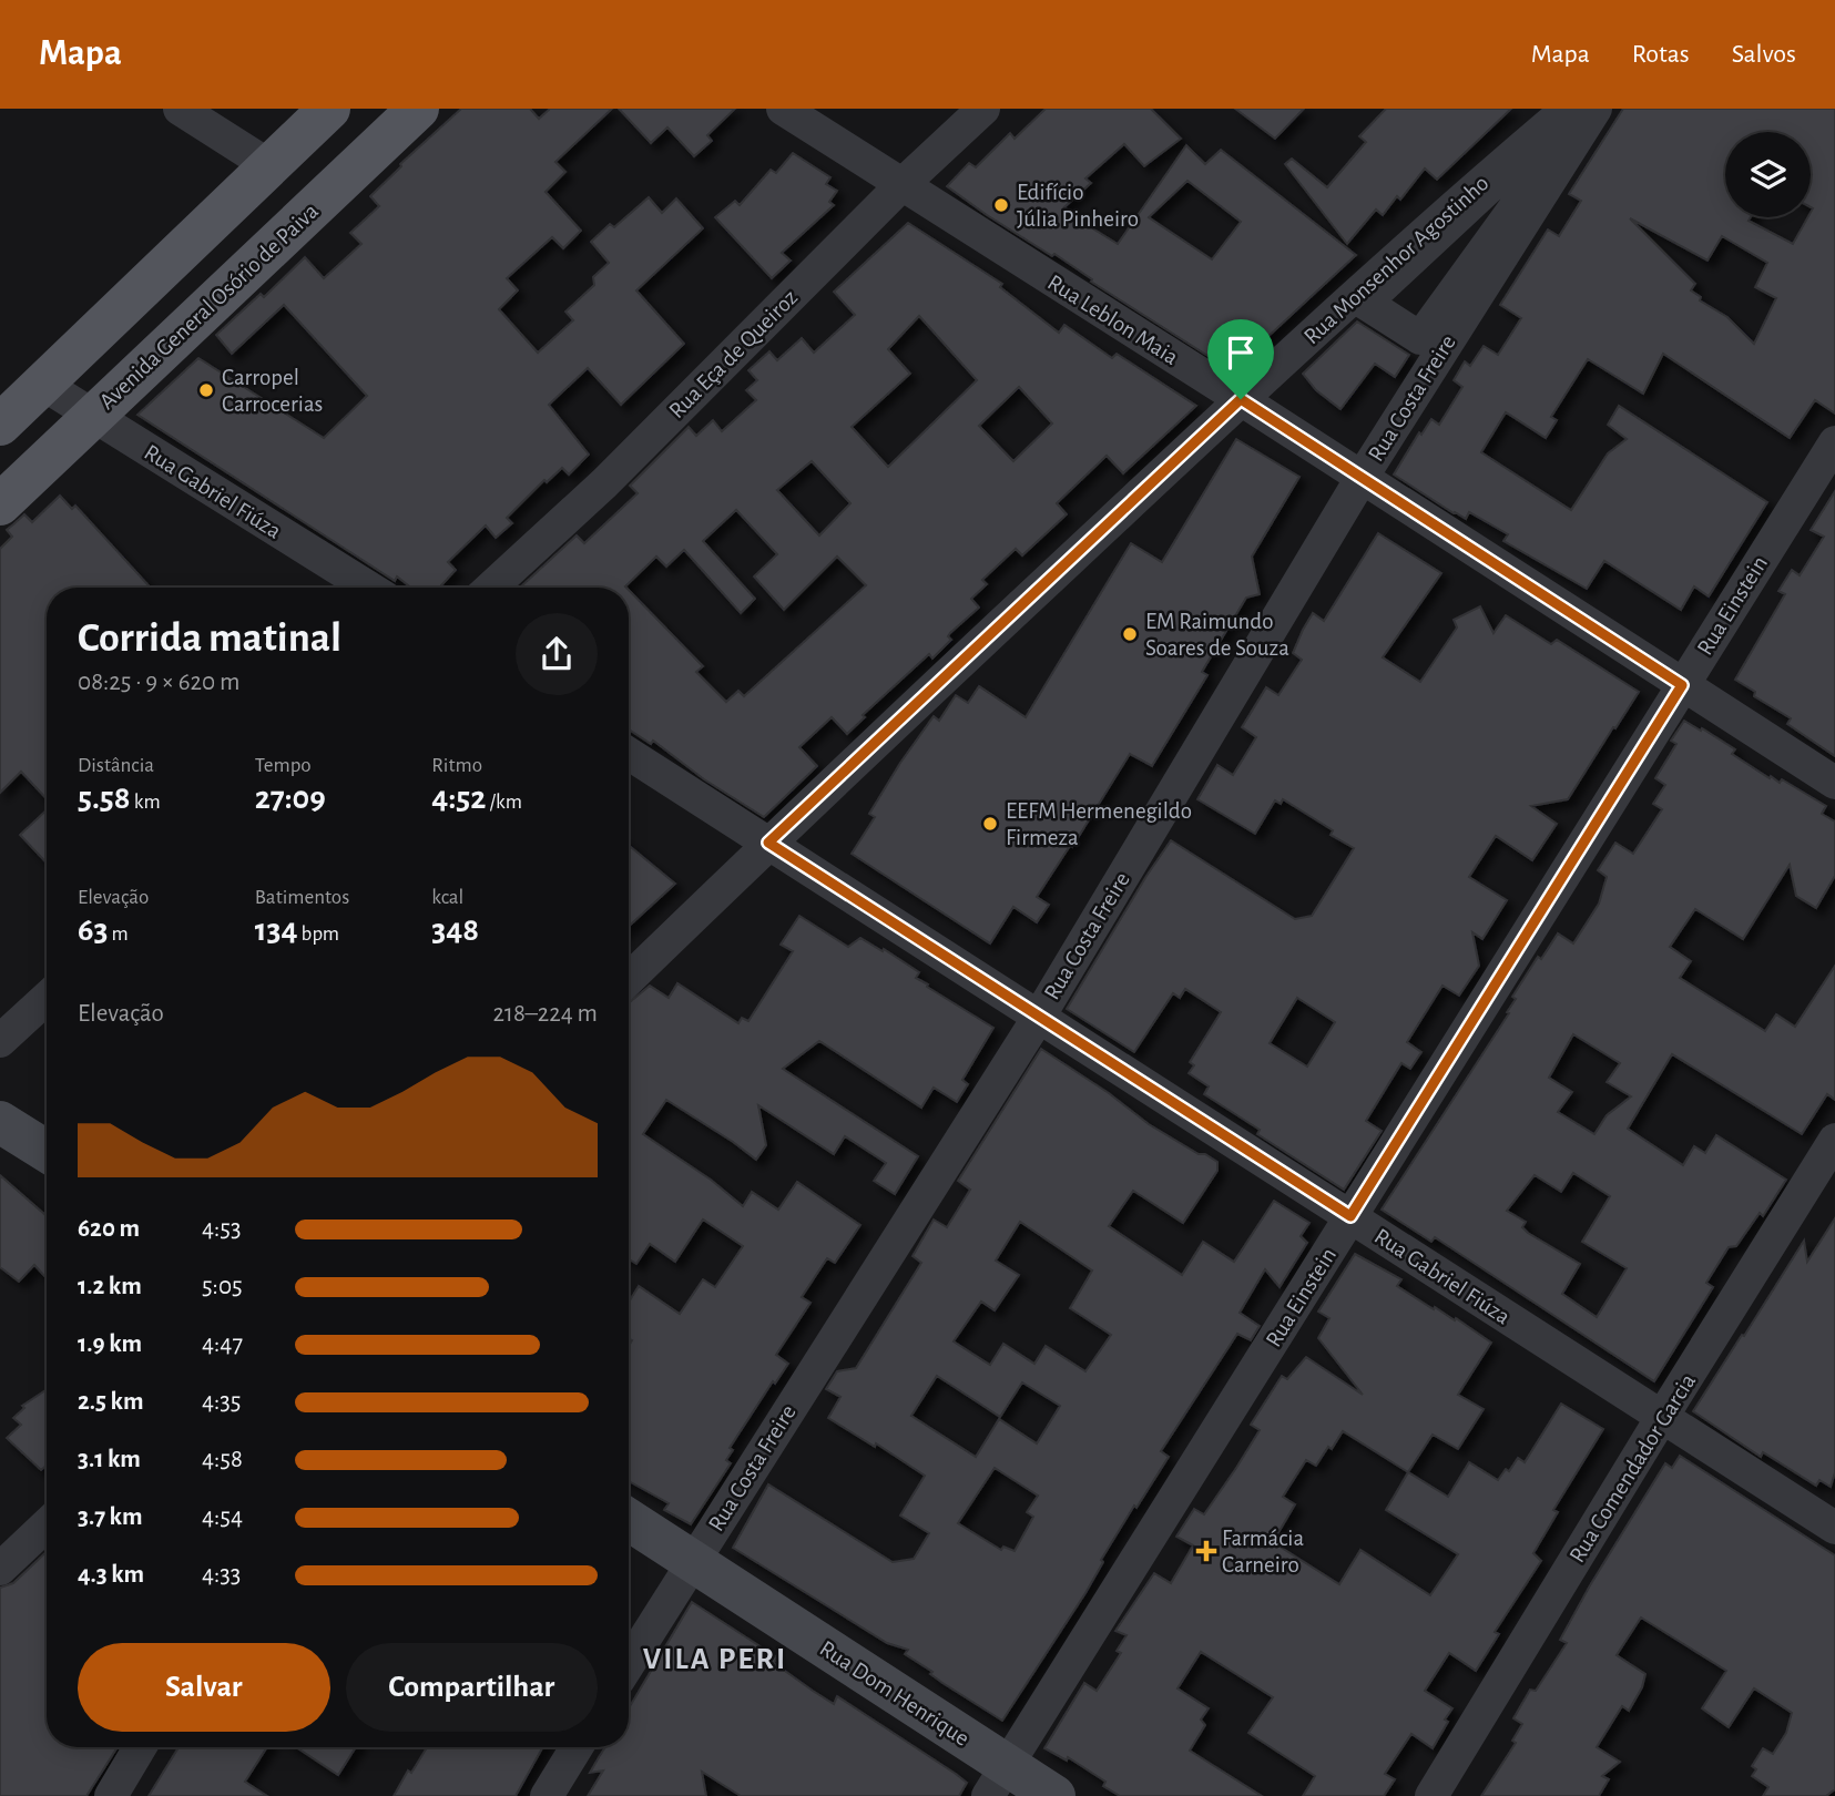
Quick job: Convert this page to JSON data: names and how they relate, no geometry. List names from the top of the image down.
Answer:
{
  "streets": {
    "main road": ["Avenida General Osório de Paiva"],
    "street": [
      "Rua Monsenhor Agostinho",
      "Rua Leblon Maia",
      "Rua Eça de Queiroz",
      "Rua Costa Freire",
      "Rua Gabriel Fiúza",
      "Rua Einstein",
      "Rua Comendador Garcia",
      "Rua Dom Henrique"
    ]
  },
  "crossings": [
    ["Rua Monsenhor Agostinho", "Rua Leblon Maia"],
    ["Rua Monsenhor Agostinho", "Rua Gabriel Fiúza"],
    ["Avenida General Osório de Paiva", "Rua Gabriel Fiúza"],
    ["Rua Leblon Maia", "Rua Eça de Queiroz"],
    ["Rua Leblon Maia", "Rua Costa Freire"],
    ["Rua Leblon Maia", "Rua Einstein"],
    ["Rua Costa Freire", "Rua Gabriel Fiúza"],
    ["Rua Costa Freire", "Rua Dom Henrique"],
    ["Rua Gabriel Fiúza", "Rua Einstein"],
    ["Rua Gabriel Fiúza", "Rua Comendador Garcia"],
    ["Rua Einstein", "Rua Dom Henrique"]
  ],
  "districts": ["VILA PERI"],
  "places": {
    "other": [
      "Edifício Júlia Pinheiro",
      "Carropel Carrocerias",
      "EM Raimundo Soares de Souza",
      "EEFM Hermenegildo Firmeza"
    ],
    "health": ["Farmácia Carneiro"]
  },
  "page": {
    "header": "Mapa",
    "nav": ["Mapa", "Rotas", "Salvos"],
    "heading": ["Corrida matinal", "08:25 · 9 × 620 m"],
    "stats": [
      ["Distância", "5.58 km"],
      ["Tempo", "27:09"],
      ["Ritmo", "4:52 /km"],
      ["Elevação", "63 m"],
      ["Batimentos", "134 bpm"],
      ["kcal", "348"]
    ],
    "chart": ["Elevação", "218–224 m"],
    "list": [
      {
        "name": "620 m",
        "note": "4:53"
      },
      {
        "name": "1.2 km",
        "note": "5:05"
      },
      {
        "name": "1.9 km",
        "note": "4:47"
      },
      {
        "name": "2.5 km",
        "note": "4:35"
      },
      {
        "name": "3.1 km",
        "note": "4:58"
      },
      {
        "name": "3.7 km",
        "note": "4:54"
      },
      {
        "name": "4.3 km",
        "note": "4:33"
      }
    ],
    "buttons": ["Salvar", "Compartilhar"]
  }
}
